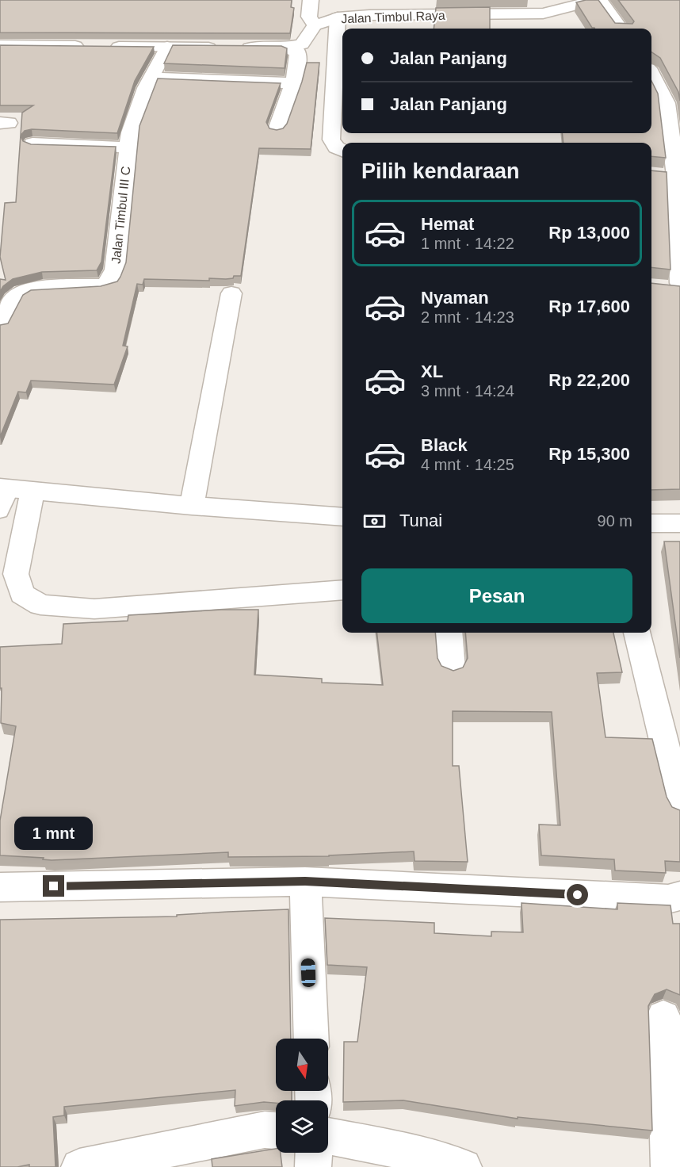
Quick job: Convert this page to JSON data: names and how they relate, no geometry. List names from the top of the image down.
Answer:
{
  "streets": {
    "street": ["Jalan Timbul Raya", "Jalan Timbul III C"]
  },
  "north": "bottom",
  "page": {
    "banner": ["Jalan Panjang", "Jalan Panjang"],
    "heading": "Pilih kendaraan",
    "list": [
      {
        "name": "Hemat",
        "note": "1 mnt · 14:22",
        "value": "Rp 13,000"
      },
      {
        "name": "Nyaman",
        "note": "2 mnt · 14:23",
        "value": "Rp 17,600"
      },
      {
        "name": "XL",
        "note": "3 mnt · 14:24",
        "value": "Rp 22,200"
      },
      {
        "name": "Black",
        "note": "4 mnt · 14:25",
        "value": "Rp 15,300"
      }
    ],
    "pay": ["Tunai", "90 m"],
    "buttons": "Pesan",
    "bubble": "1 mnt"
  }
}
